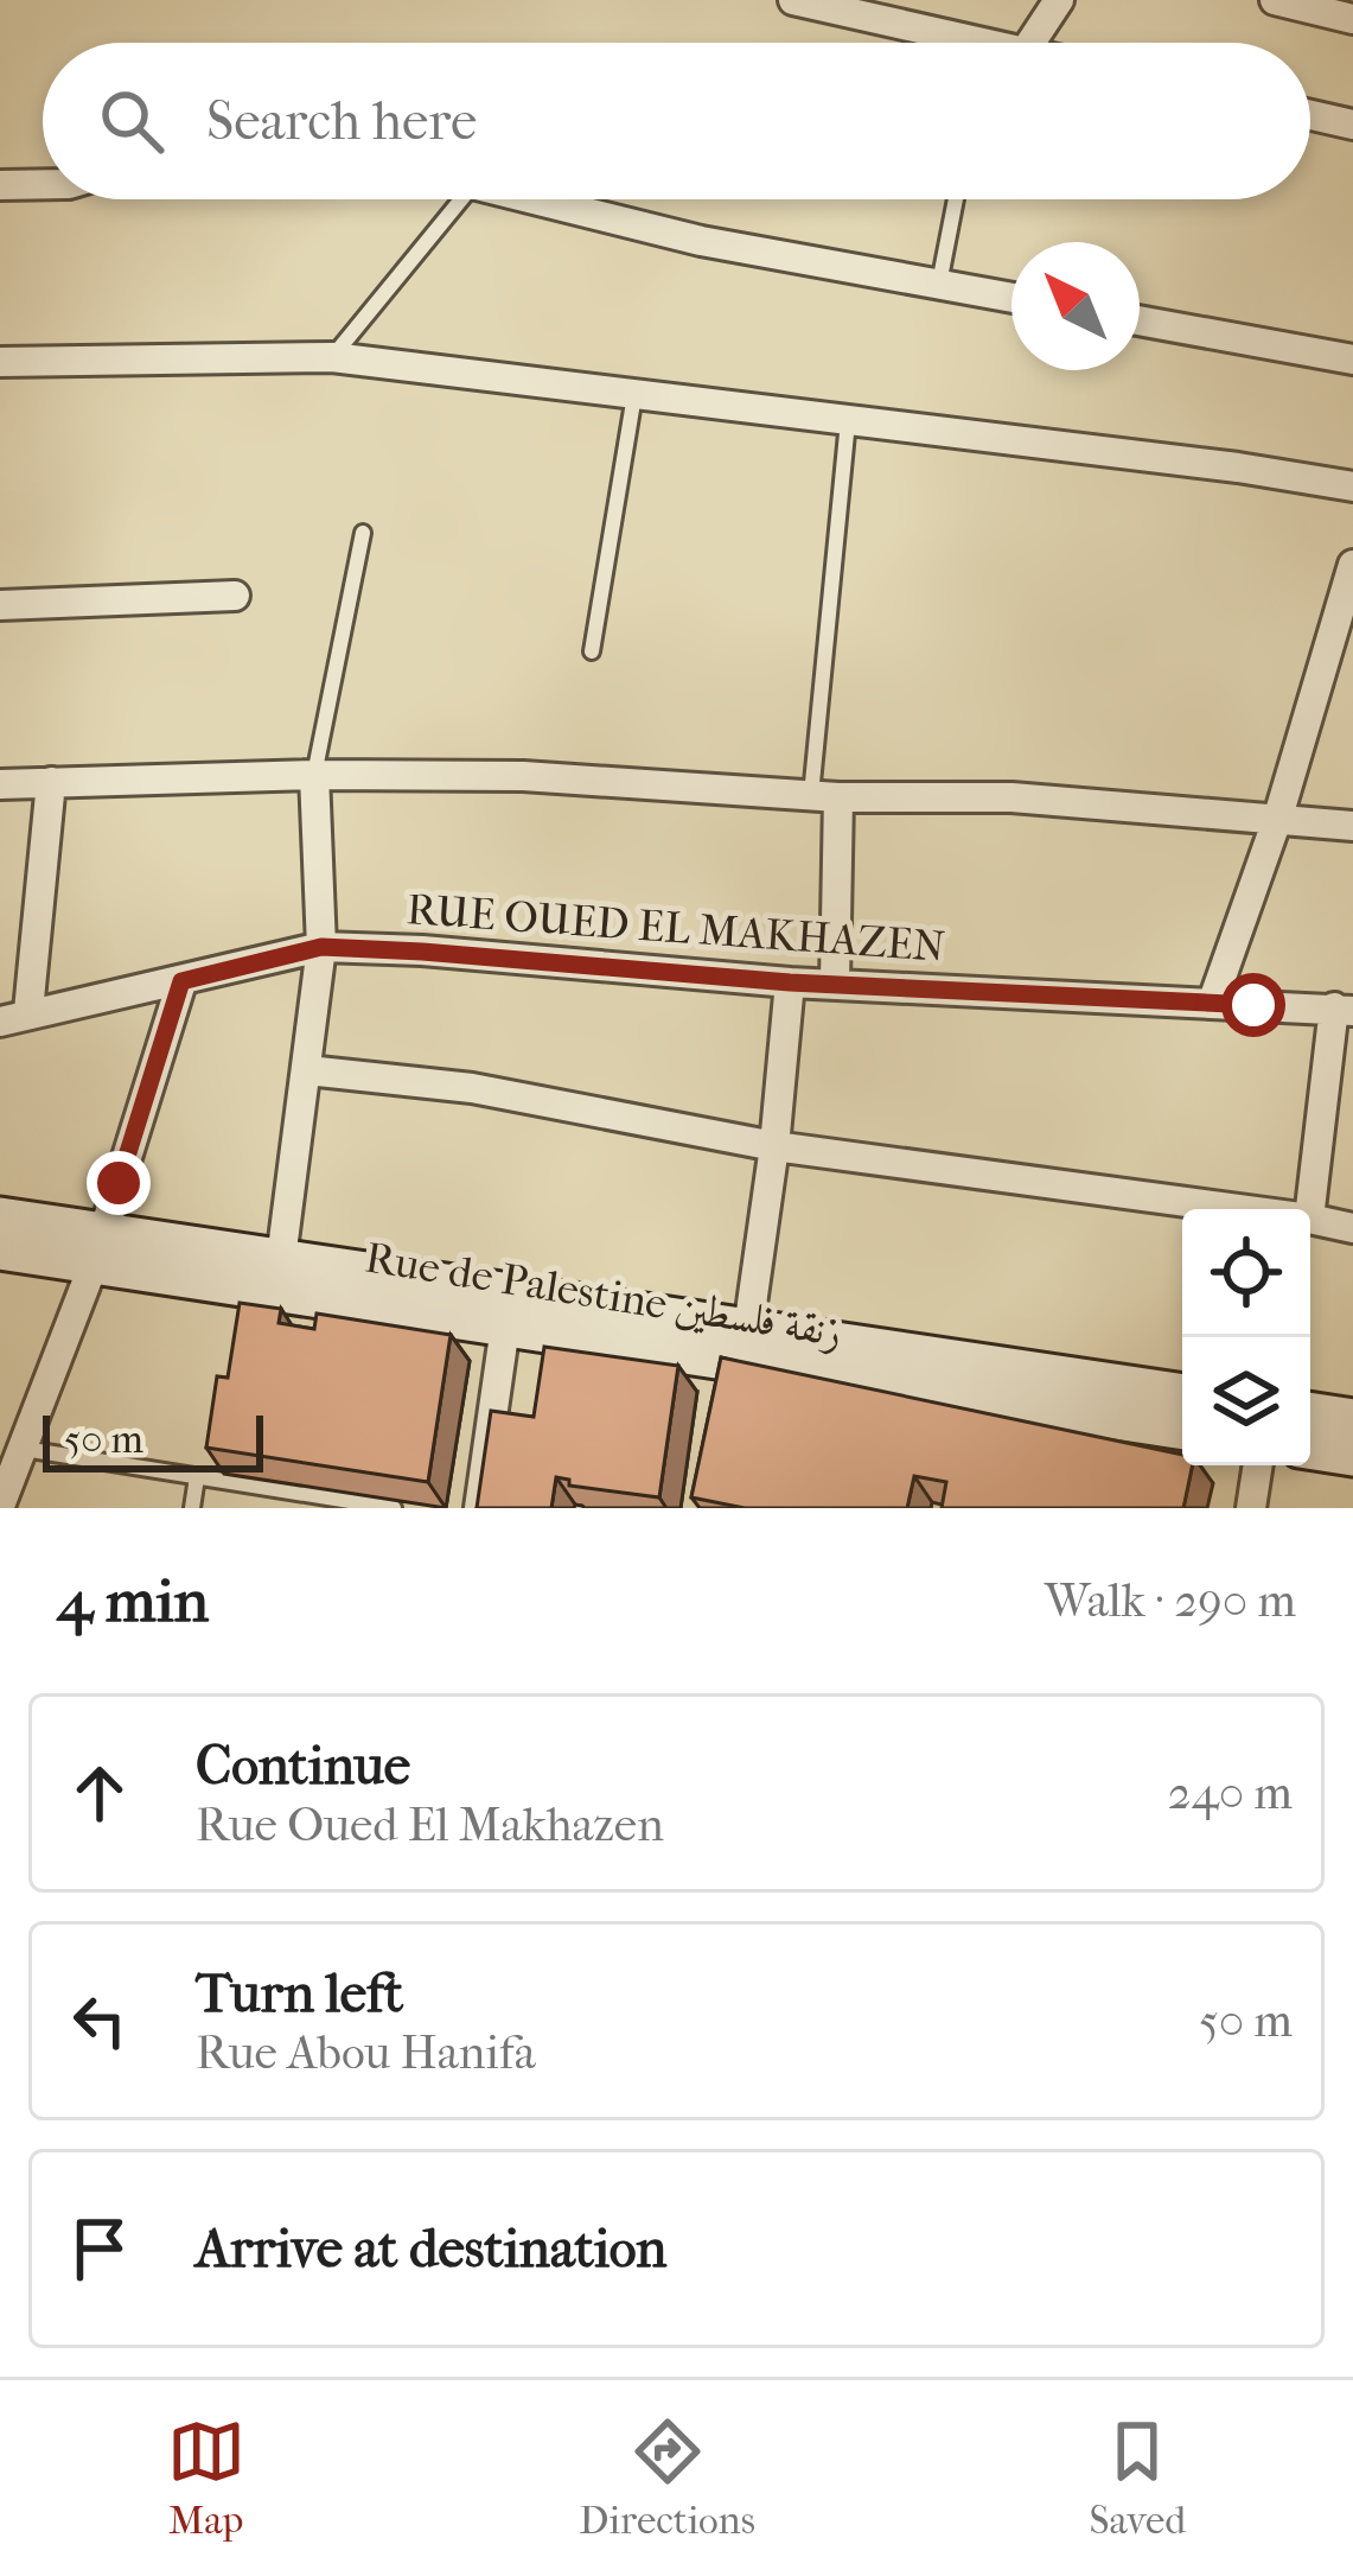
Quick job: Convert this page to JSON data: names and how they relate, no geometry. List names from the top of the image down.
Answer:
{
  "streets": {
    "street": ["RUE OUED EL MAKHAZEN", "Rue de Palestine زنقة فلسطين"]
  },
  "scale_bar": "50 m",
  "north": "top left",
  "page": {
    "search": "Search here",
    "scale": "50 m",
    "heading": ["4 min", "Walk · 290 m"],
    "list": [
      ["Continue", "Rue Oued El Makhazen", "240 m"],
      ["Turn left", "Rue Abou Hanifa", "50 m"],
      "Arrive at destination"
    ],
    "nav": ["Map", "Directions", "Saved"]
  }
}
